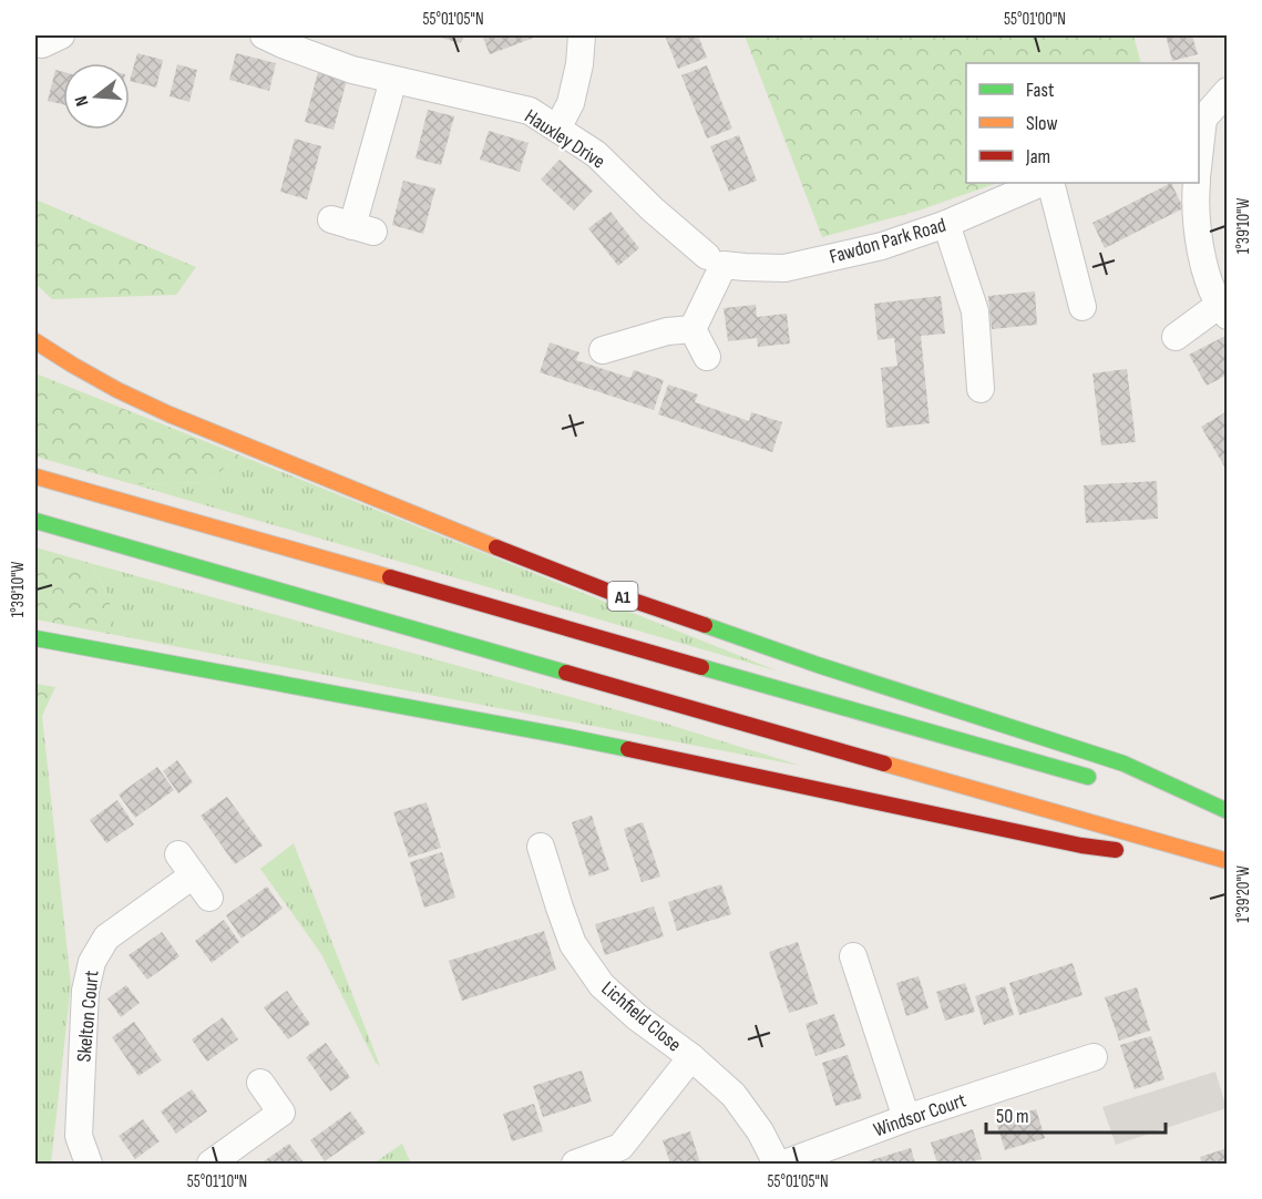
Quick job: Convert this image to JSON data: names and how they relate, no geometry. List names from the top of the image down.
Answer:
{
  "streets": {
    "highway": ["A1"],
    "street": [
      "Hauxley Drive",
      "Fawdon Park Road",
      "Skelton Court",
      "Lichfield Close",
      "Windsor Court"
    ]
  },
  "crossings": [
    ["Hauxley Drive", "Fawdon Park Road"]
  ],
  "legend": ["Fast", "Slow", "Jam"],
  "scale_bar": "50 m",
  "north": "left",
  "coordinates": [
    "55°01'05\"N",
    "55°01'00\"N",
    "1°39'10\"W",
    "1°39'20\"W",
    "55°01'10\"N"
  ]
}
